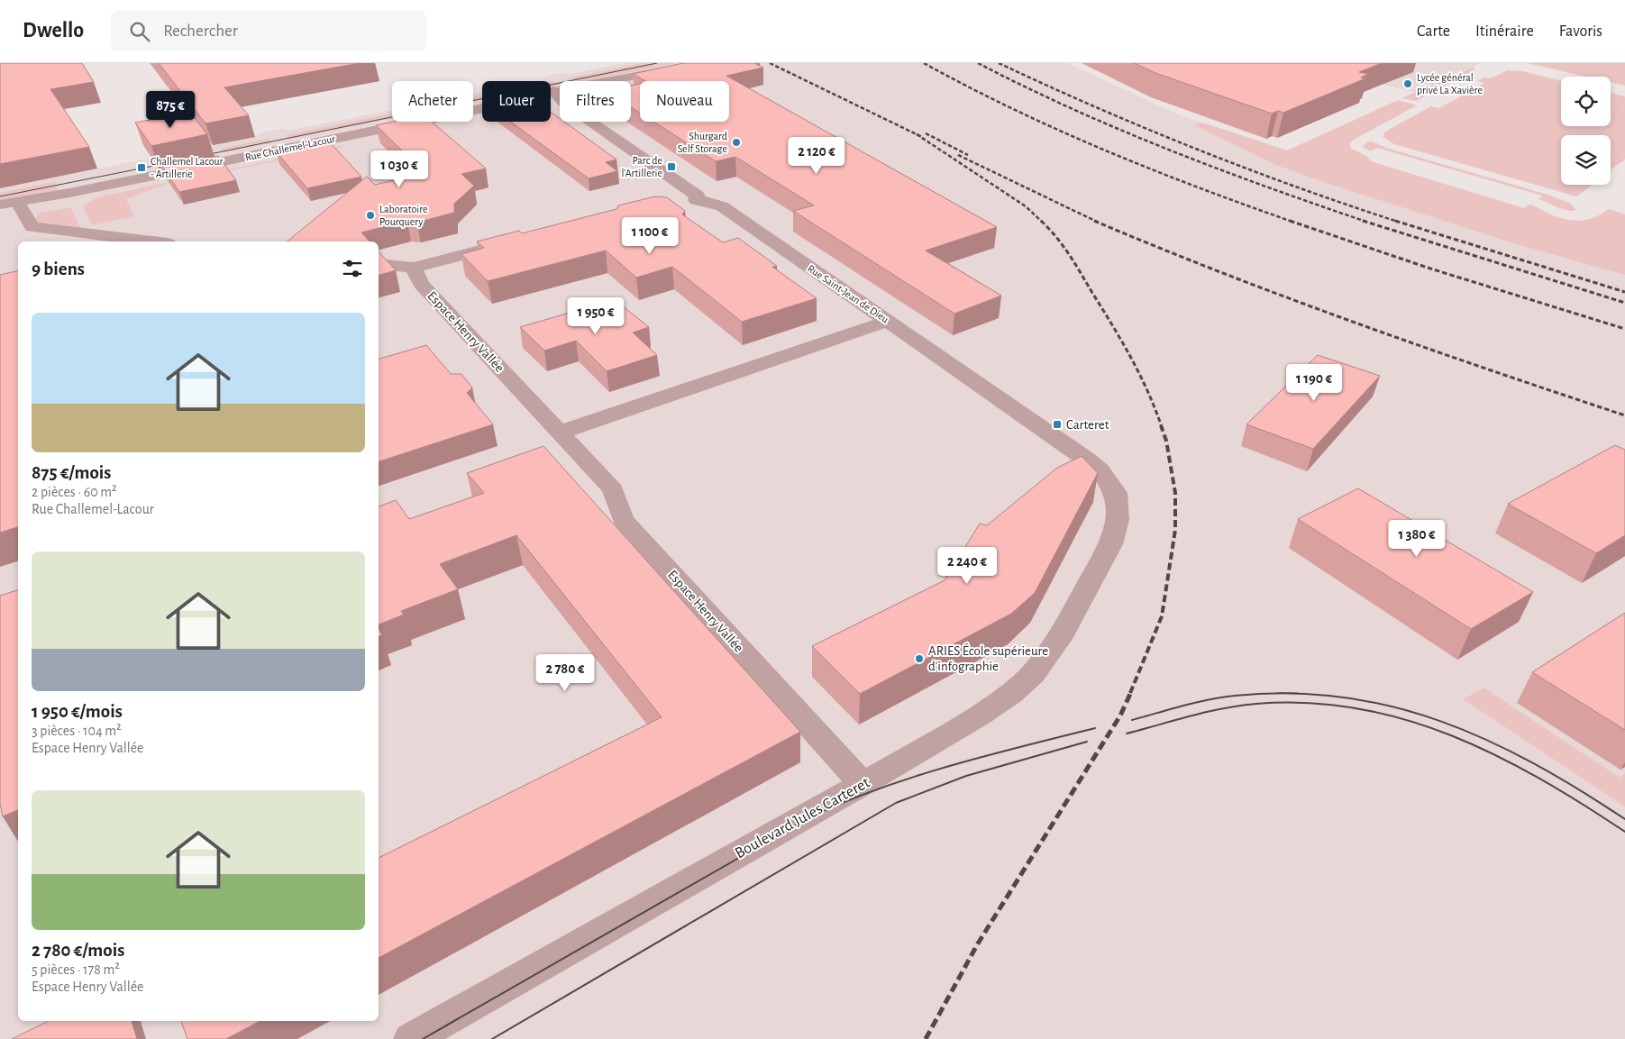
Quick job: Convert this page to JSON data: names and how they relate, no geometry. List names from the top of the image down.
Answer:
{
  "streets": {
    "street": [
      "Rue Challemel-Lacour",
      "Rue Saint-Jean de Dieu",
      "Espace Henry Vallée",
      "Boulevard Jules Carteret"
    ]
  },
  "crossings": [
    ["Rue Challemel-Lacour", "Rue Saint-Jean de Dieu"],
    ["Rue Saint-Jean de Dieu", "Boulevard Jules Carteret"],
    ["Espace Henry Vallée", "Boulevard Jules Carteret"]
  ],
  "places": {
    "other": [
      "Lycée général privé La Xavière",
      "Shurgard Self Storage",
      "Laboratoire Pourquery",
      "ARIES École supérieure d'infographie"
    ],
    "transit": ["Parc de l'Artillerie", "Challemel Lacour - Artillerie", "Carteret"]
  },
  "page": {
    "header": "Dwello",
    "search": "Rechercher",
    "nav": ["Carte", "Itinéraire", "Favoris"],
    "chip": [
      "Acheter",
      "Louer",
      "Filtres",
      "Nouveau"
    ],
    "price": [
      "875 €",
      "2 120 €",
      "1 030 €",
      "1 100 €",
      "1 950 €",
      "1 190 €",
      "1 380 €",
      "2 240 €",
      "2 780 €"
    ],
    "heading": "9 biens",
    "list": [
      {
        "name": "875 €/mois",
        "note": "2 pièces · 60 m² · Rue Challemel-Lacour"
      },
      {
        "name": "1 950 €/mois",
        "note": "3 pièces · 104 m² · Espace Henry Vallée"
      },
      {
        "name": "2 780 €/mois",
        "note": "5 pièces · 178 m² · Espace Henry Vallée"
      }
    ]
  }
}
